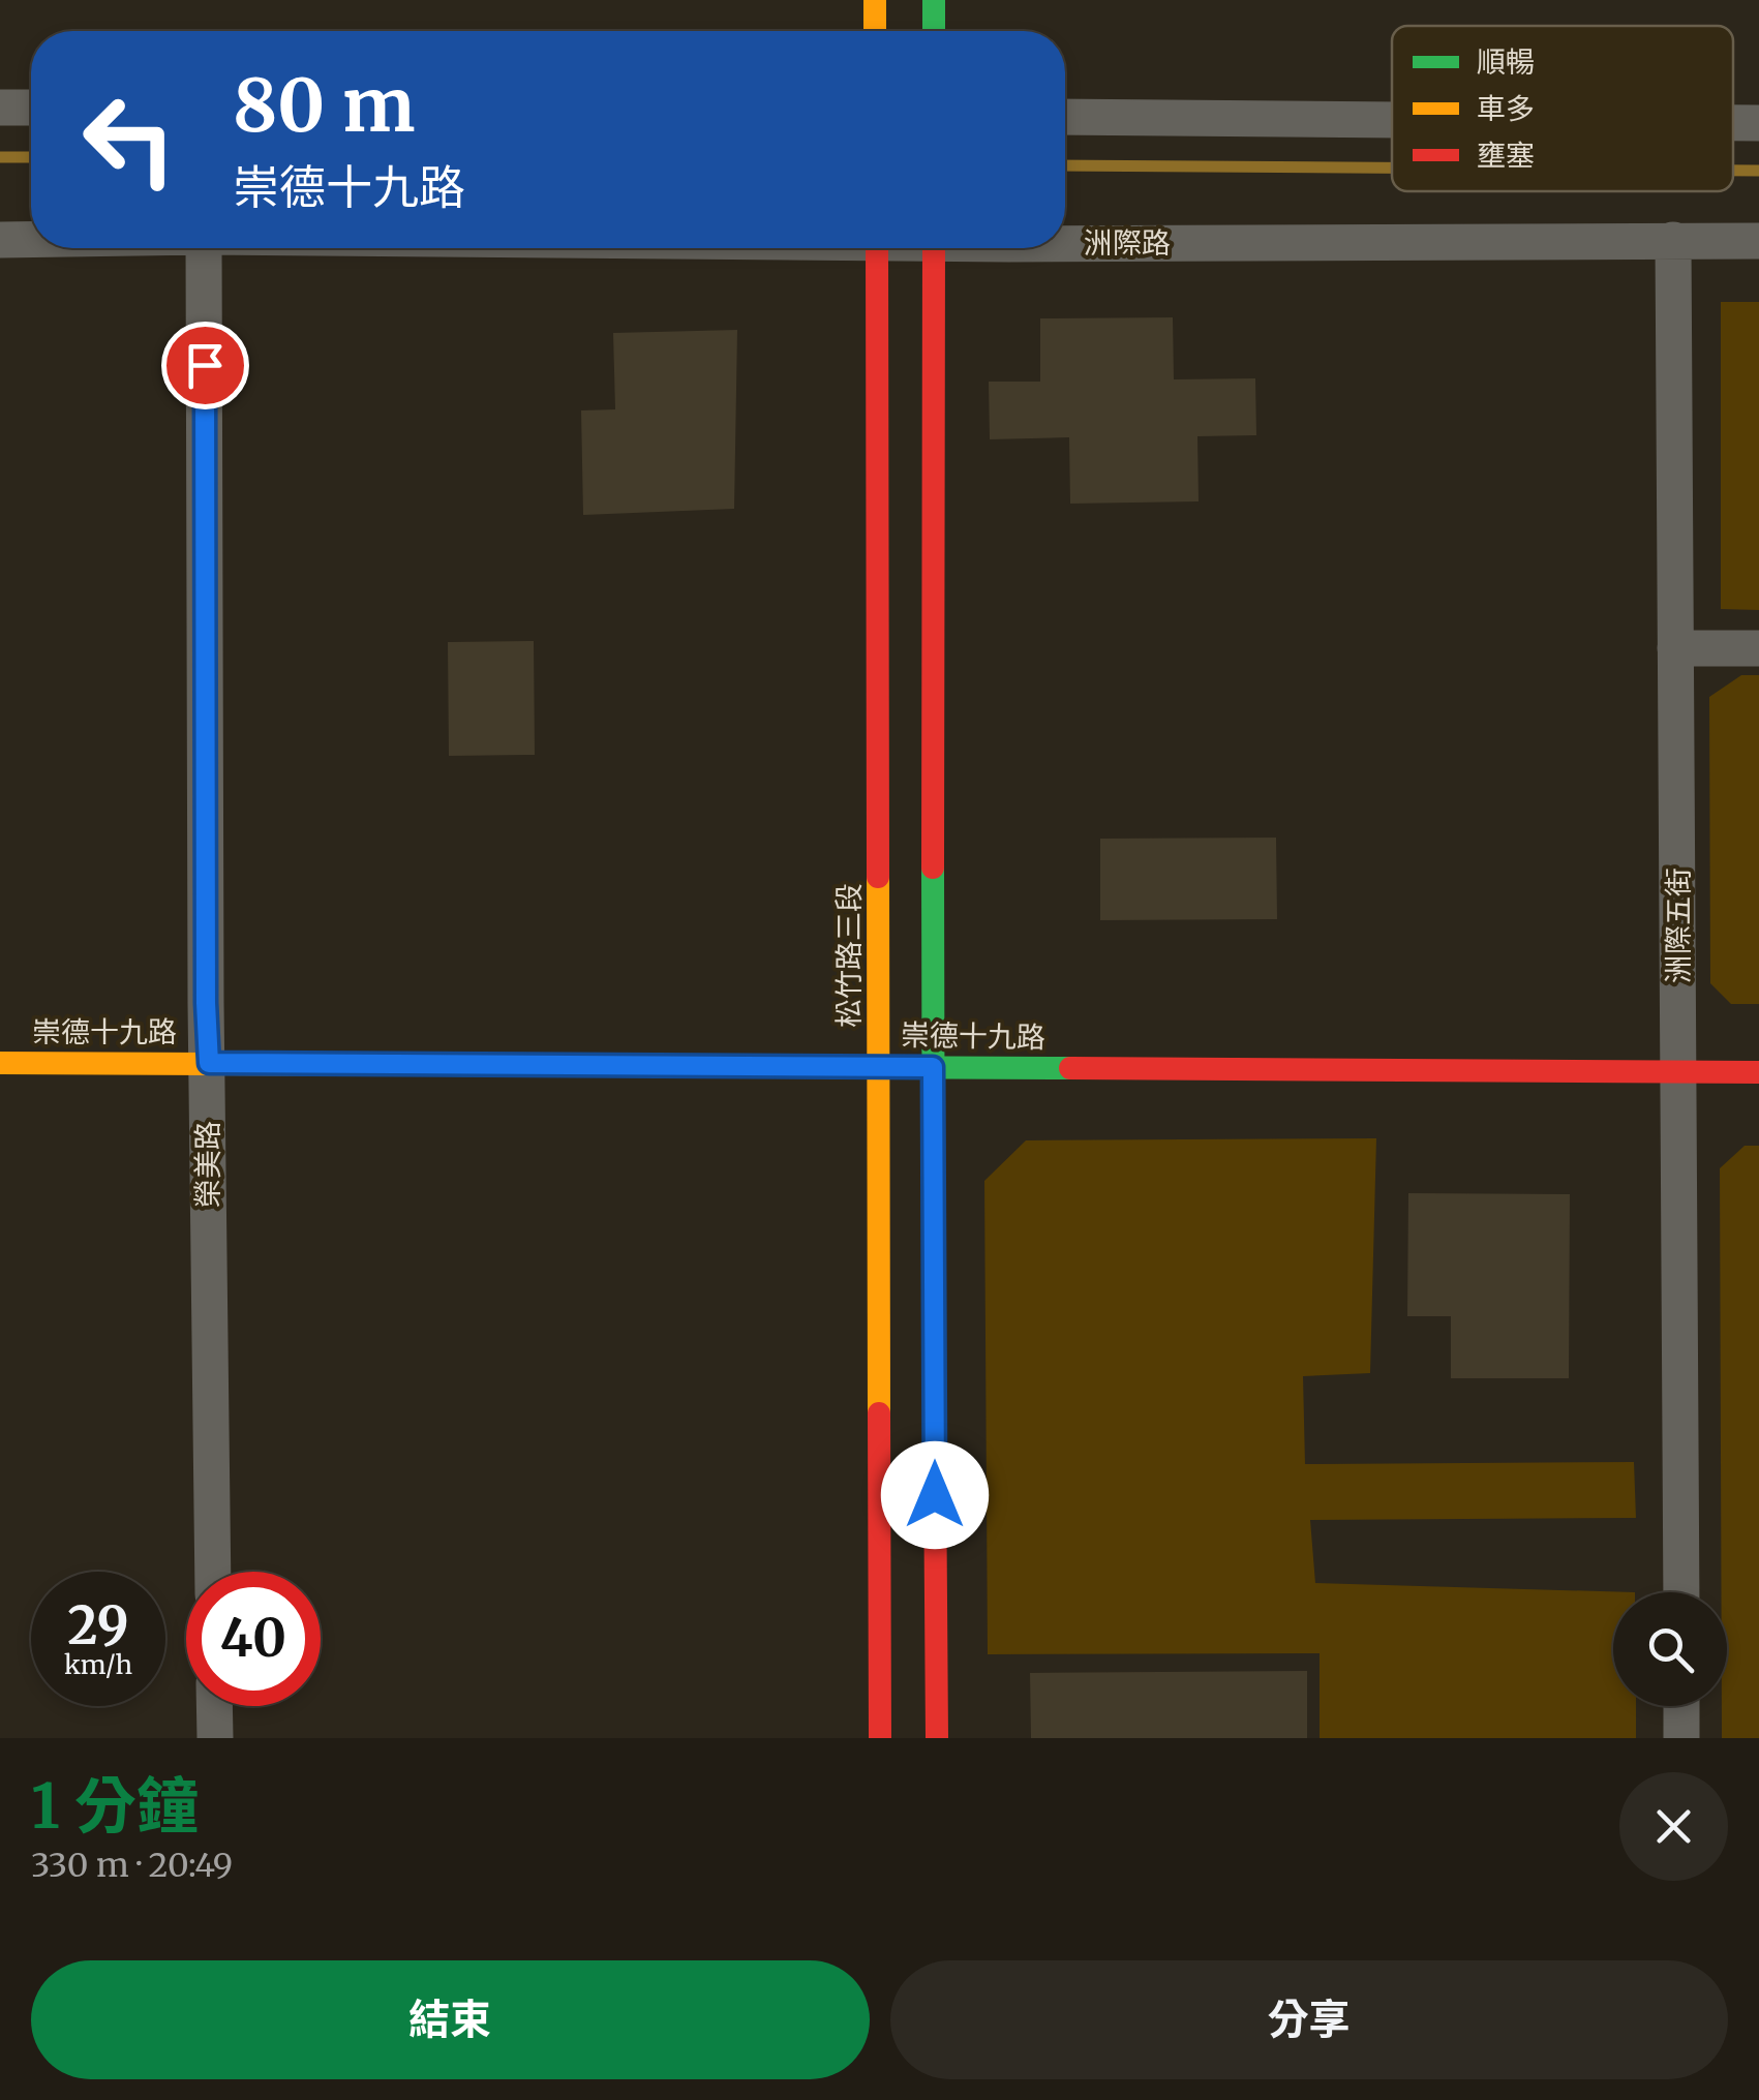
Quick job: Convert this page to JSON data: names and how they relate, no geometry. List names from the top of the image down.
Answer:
{
  "streets": {
    "street": [
      "洲際路",
      "洲際五街",
      "松竹路三段",
      "崇德十九路",
      "榮美路"
    ]
  },
  "crossings": [
    ["洲際路", "洲際五街"],
    ["洲際五街", "崇德十九路"],
    ["松竹路三段", "崇德十九路"],
    ["崇德十九路", "榮美路"]
  ],
  "legend": ["順暢", "車多", "壅塞"],
  "page": {
    "turn": ["80 m", "崇德十九路"],
    "speed": "29 km/h",
    "limit": "40",
    "heading": ["1 分鐘", "330 m · 20:49"],
    "buttons": ["結束", "分享"]
  }
}
